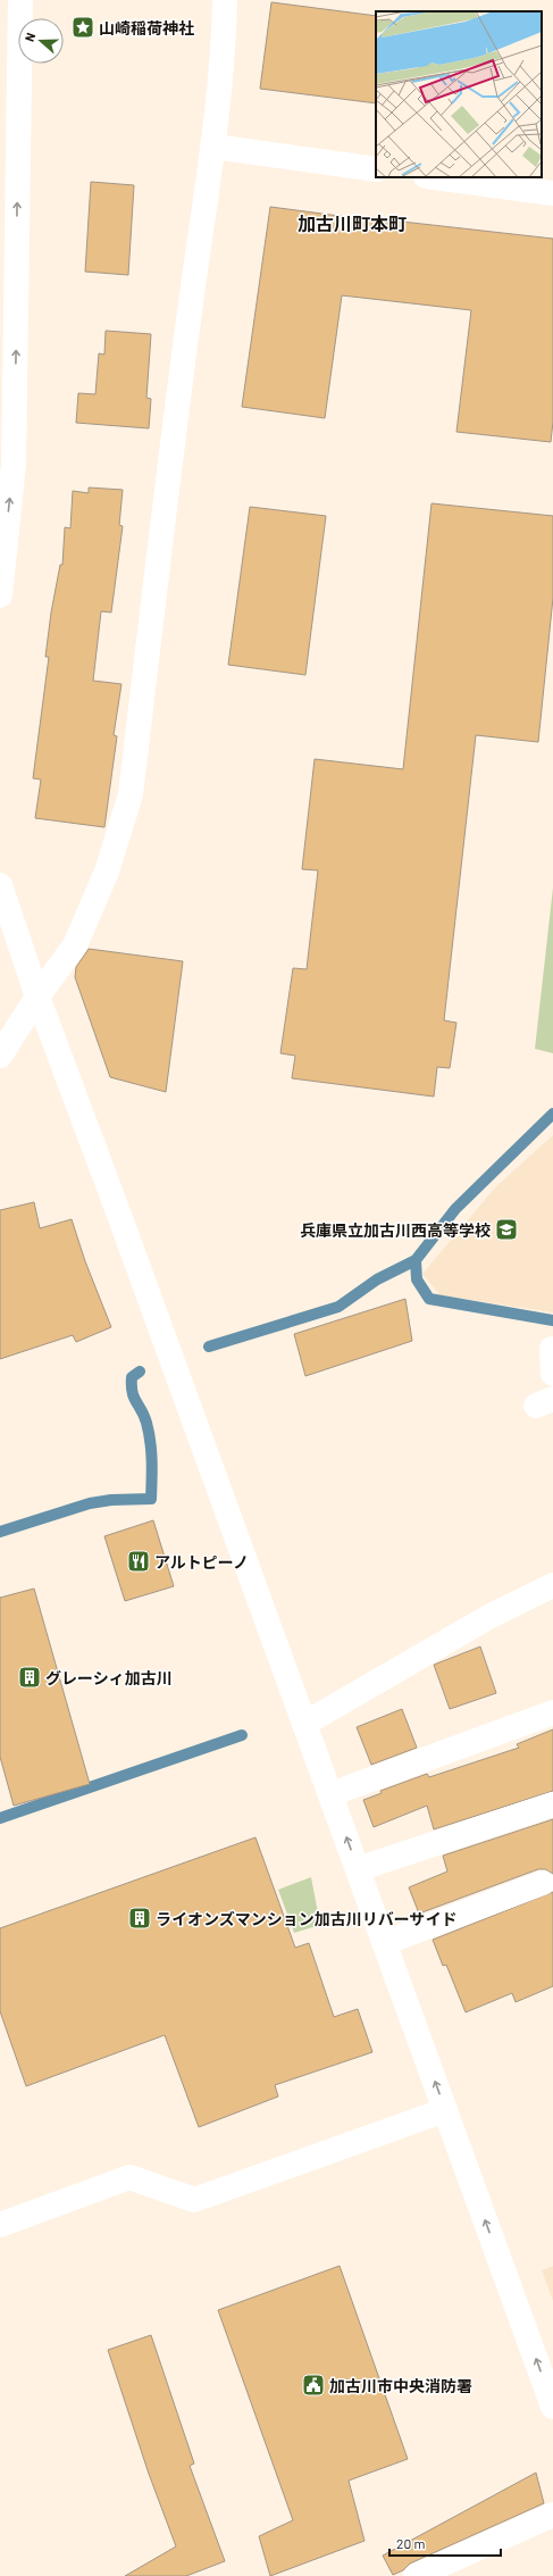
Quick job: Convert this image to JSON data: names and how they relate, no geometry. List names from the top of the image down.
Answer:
{
  "districts": ["加古川町本町"],
  "places": {
    "place": ["山崎稲荷神社"],
    "school or university": ["兵庫県立加古川西高等学校"],
    "restaurant": ["アルトピーノ"],
    "building": ["グレーシィ加古川", "ライオンズマンション加古川リバーサイド"],
    "public building": ["加古川市中央消防署"]
  },
  "scale_bar": "20 m",
  "north": "left"
}
